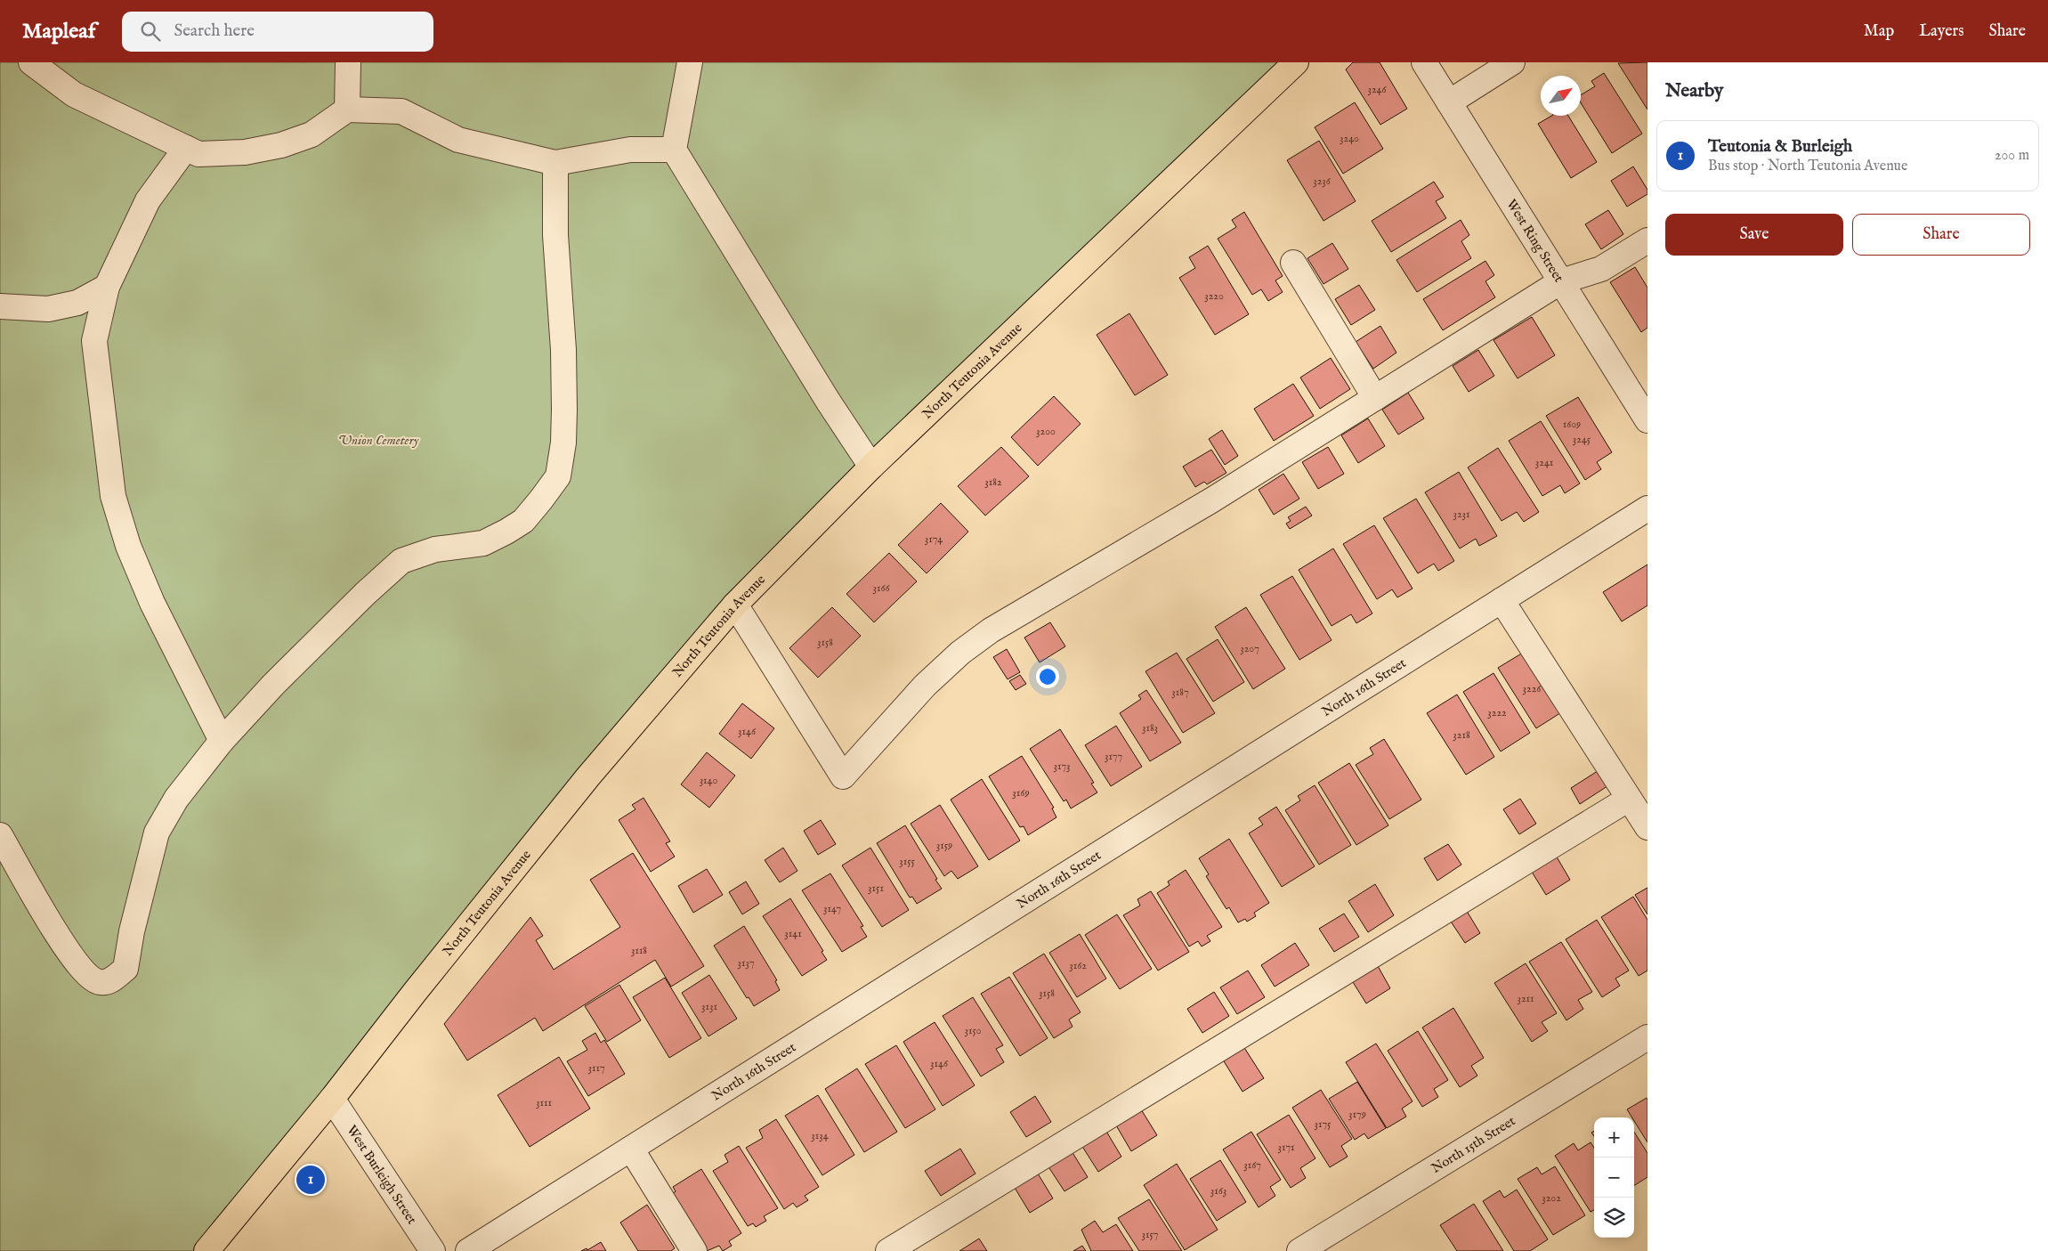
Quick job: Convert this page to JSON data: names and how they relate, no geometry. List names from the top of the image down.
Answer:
{
  "streets": {
    "main road": ["North Teutonia Avenue"],
    "street": [
      "West Ring Street",
      "North 16th Street",
      "North 15th Street",
      "West Burleigh Street"
    ]
  },
  "crossings": [
    ["North Teutonia Avenue", "West Burleigh Street"]
  ],
  "parks": ["Union Cemetery"],
  "house_numbers": [
    "3246",
    "3240",
    "3236",
    "3220",
    "1609",
    "3200",
    "3245",
    "3241",
    "3182",
    "3231",
    "3174",
    "3166",
    "3158",
    "3207",
    "3226",
    "3187",
    "3222",
    "3183",
    "3146",
    "3218",
    "3177",
    "3173",
    "3140",
    "3169",
    "3159",
    "3155",
    "3151",
    "3147",
    "3141",
    "3118",
    "3137",
    "3162",
    "3158",
    "3211",
    "3131",
    "3150",
    "3146",
    "3117",
    "3111",
    "3179",
    "3175",
    "3134",
    "3171",
    "3167",
    "3163",
    "3202",
    "3157"
  ],
  "north": "top right",
  "page": {
    "header": "Mapleaf",
    "search": "Search here",
    "nav": ["Map", "Layers", "Share"],
    "heading": "Nearby",
    "list": [
      {
        "mark": "1",
        "name": "Teutonia & Burleigh",
        "note": "Bus stop · North Teutonia Avenue",
        "value": "200 m"
      }
    ],
    "buttons": ["Save", "Share"],
    "map_buttons": ["+", "−"],
    "pins": "1"
  }
}
